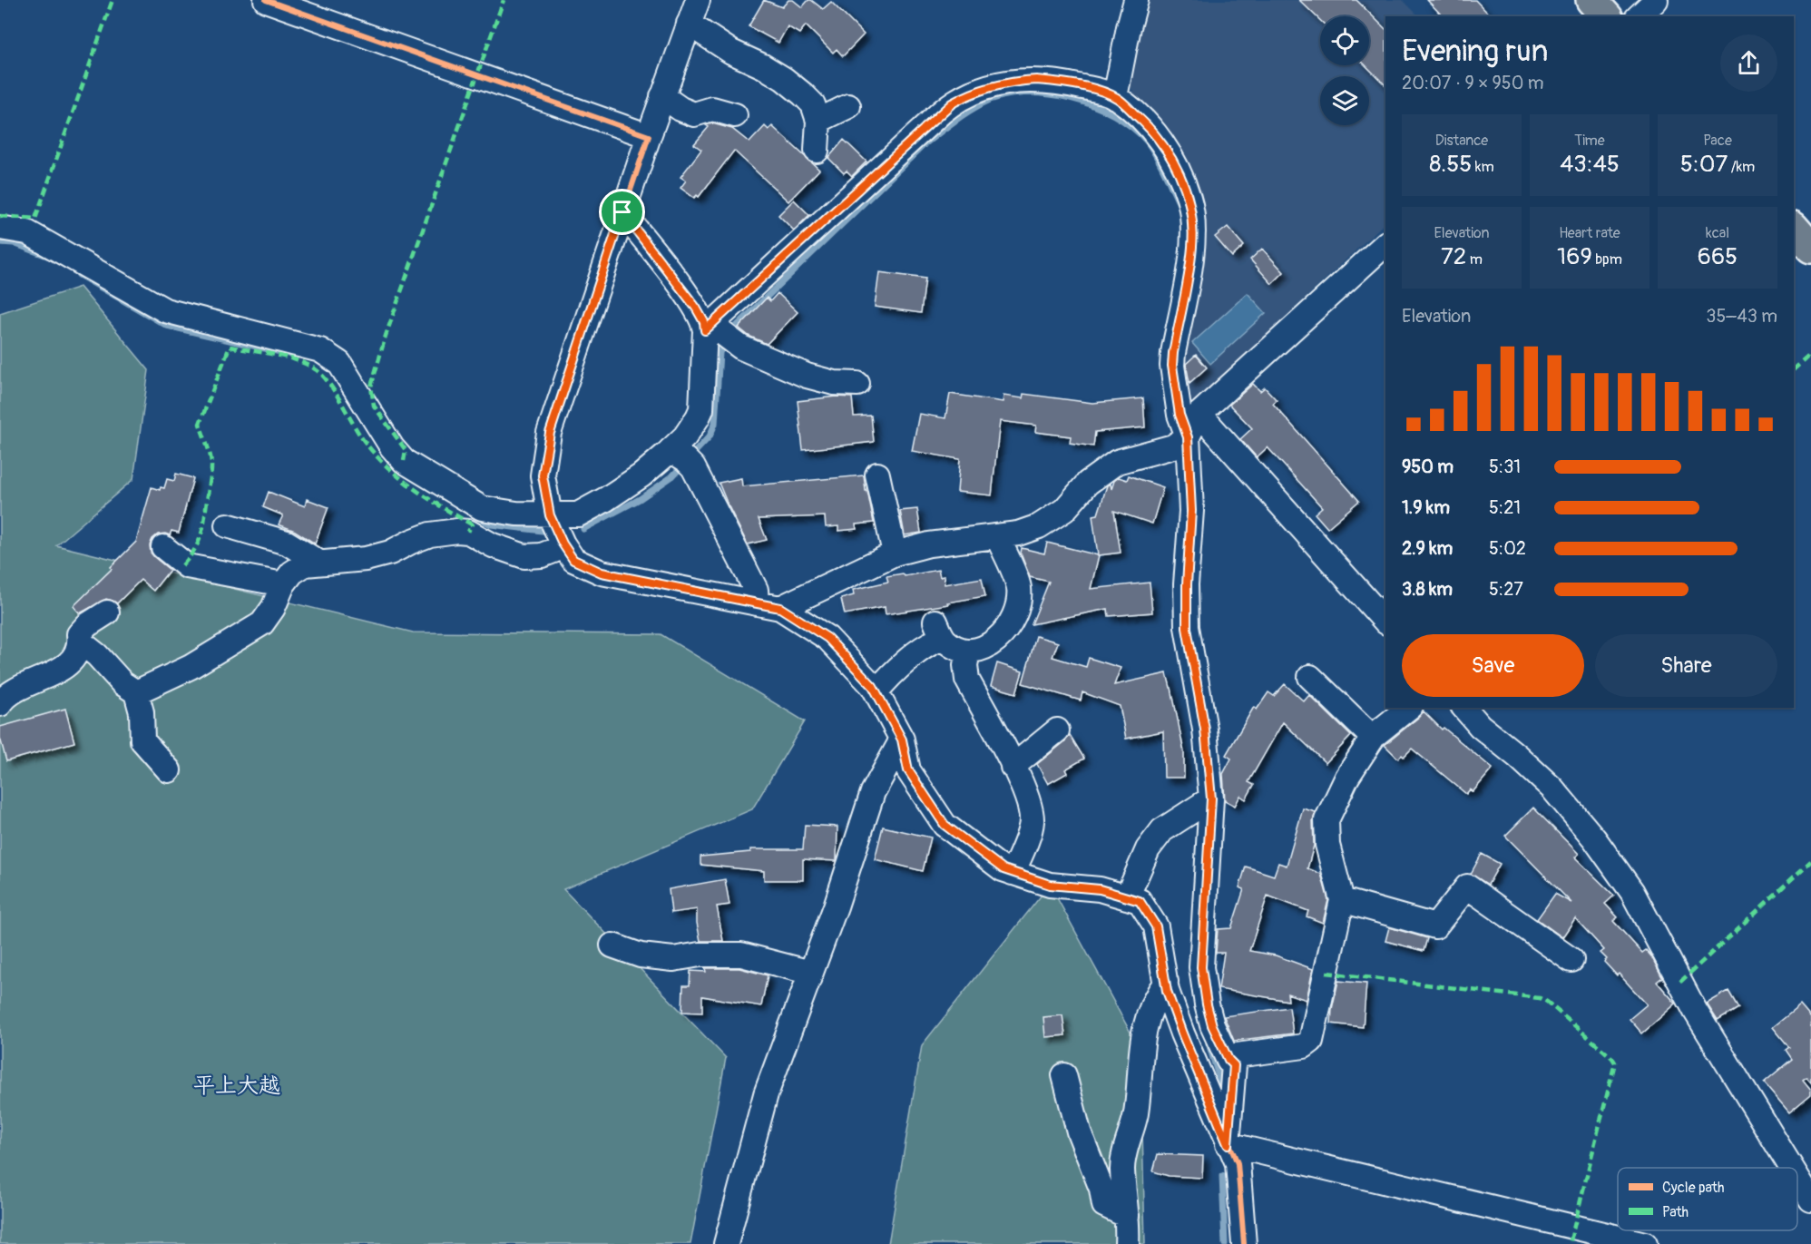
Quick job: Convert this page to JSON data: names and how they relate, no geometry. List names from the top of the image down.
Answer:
{
  "districts": ["平上大越"],
  "legend": ["Cycle path", "Path"],
  "page": {
    "heading": ["Evening run", "20:07 · 9 × 950 m"],
    "stats": [
      ["Distance", "8.55 km"],
      ["Time", "43:45"],
      ["Pace", "5:07 /km"],
      ["Elevation", "72 m"],
      ["Heart rate", "169 bpm"],
      ["kcal", "665"]
    ],
    "chart": ["Elevation", "35–43 m"],
    "list": [
      {
        "name": "950 m",
        "note": "5:31"
      },
      {
        "name": "1.9 km",
        "note": "5:21"
      },
      {
        "name": "2.9 km",
        "note": "5:02"
      },
      {
        "name": "3.8 km",
        "note": "5:27"
      }
    ],
    "buttons": ["Save", "Share"]
  }
}
